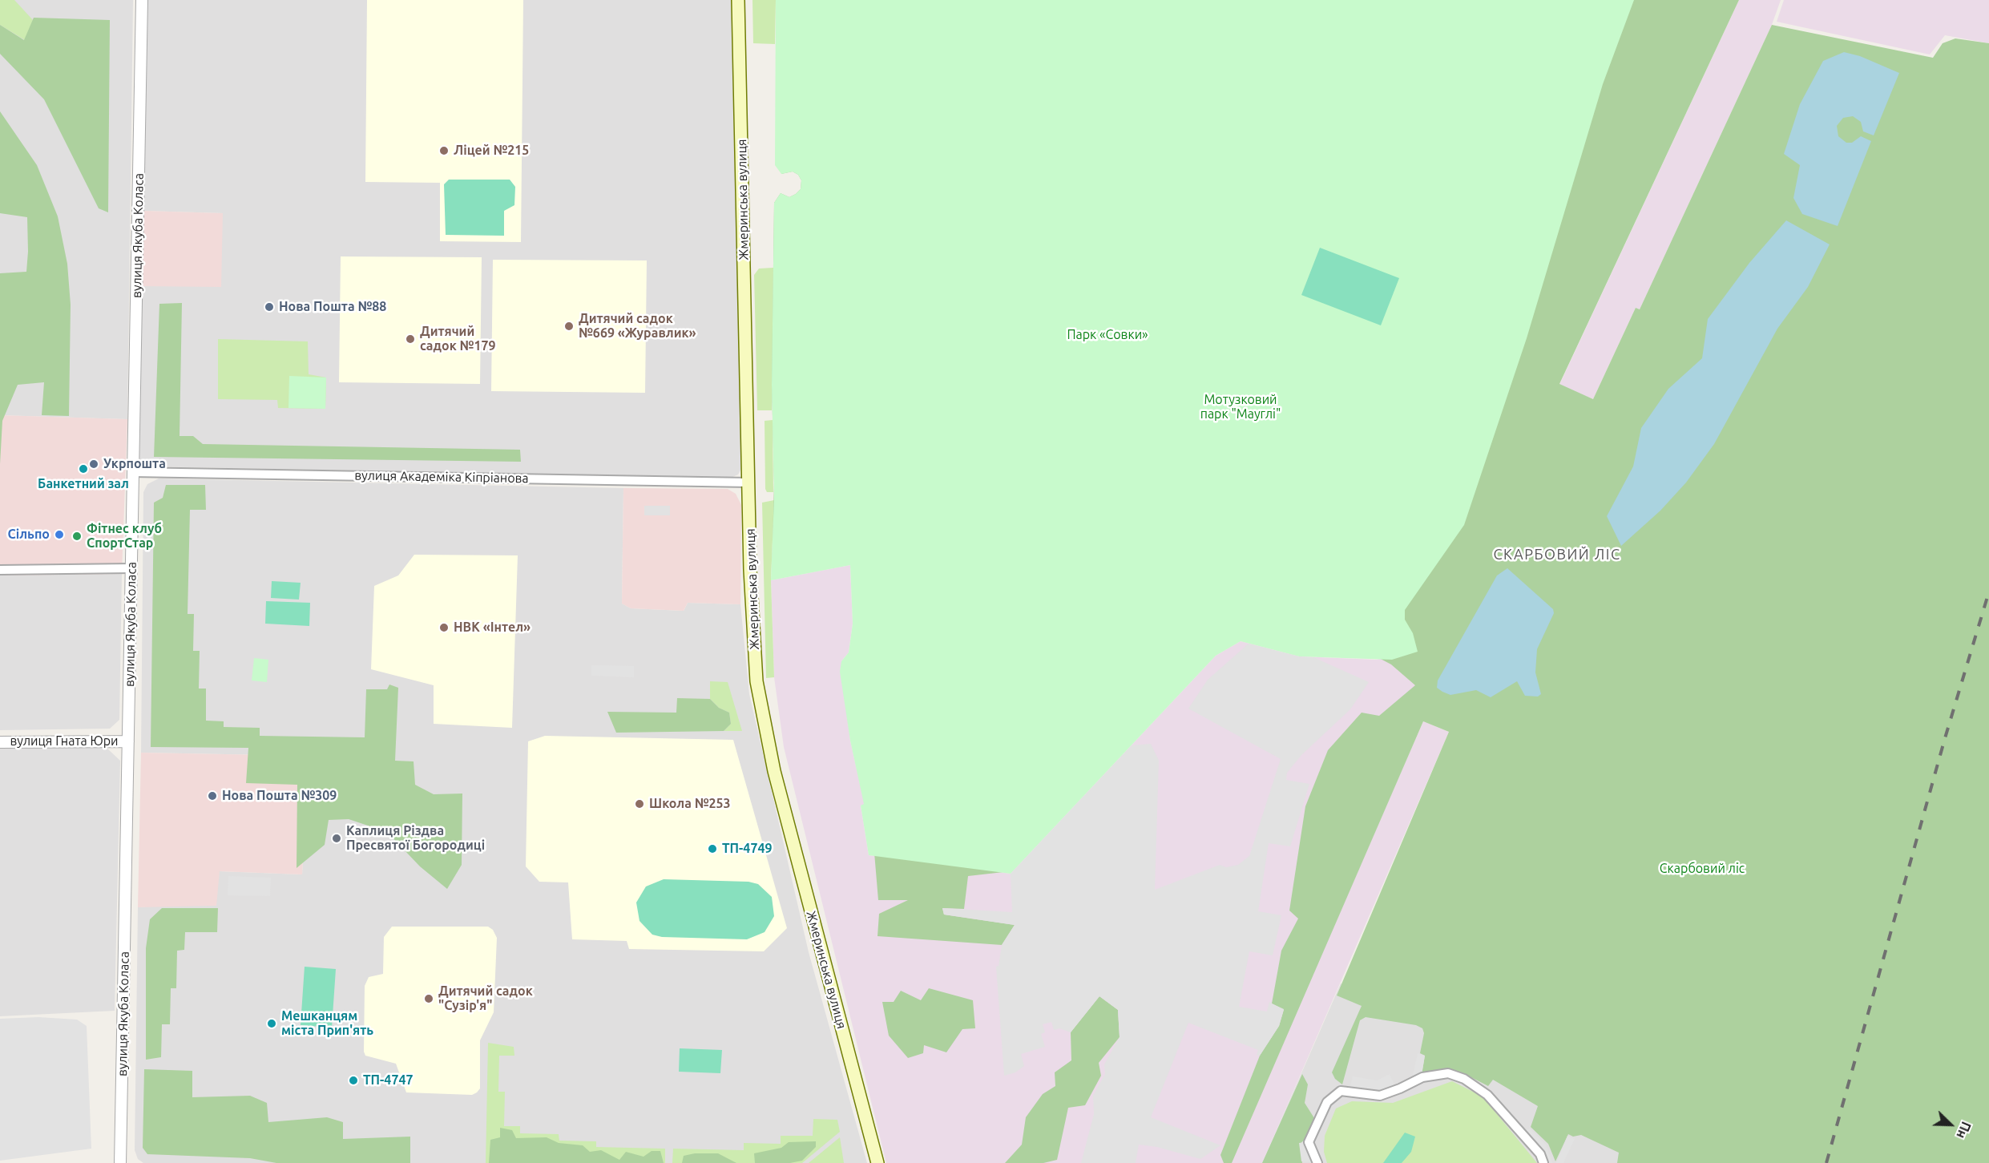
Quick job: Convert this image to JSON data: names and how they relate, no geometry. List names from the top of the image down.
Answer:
{
  "streets": {
    "main road": ["Жмеринська вулиця"],
    "street": ["вулиця Якуба Коласа", "вулиця Академіка Кіпріанова", "вулиця Гната Юри"]
  },
  "crossings": [
    ["Жмеринська вулиця", "вулиця Академіка Кіпріанова"],
    ["вулиця Якуба Коласа", "вулиця Академіка Кіпріанова"],
    ["вулиця Якуба Коласа", "вулиця Гната Юри"]
  ],
  "districts": ["СКАРБОВИЙ ЛІС"],
  "parks": ["Парк «Совки»", "Мотузковий парк \"Мауглі\"", "Скарбовий ліс"],
  "places": [
    "Ліцей №215",
    "Нова Пошта №88",
    "Дитячий садок №669 «Журавлик»",
    "Дитячий садок №179",
    "Укрпошта",
    "Банкетний зал",
    "Сільпо",
    "Фітнес клуб СпортСтар",
    "НВК «Інтел»",
    "Нова Пошта №309",
    "Школа №253",
    "Каплиця Різдва Пресвятої Богородиці",
    "ТП-4749",
    "Дитячий садок \"Сузір'я\"",
    "Мешканцям міста Прип'ять",
    "ТП-4747"
  ],
  "north": "bottom right"
}
